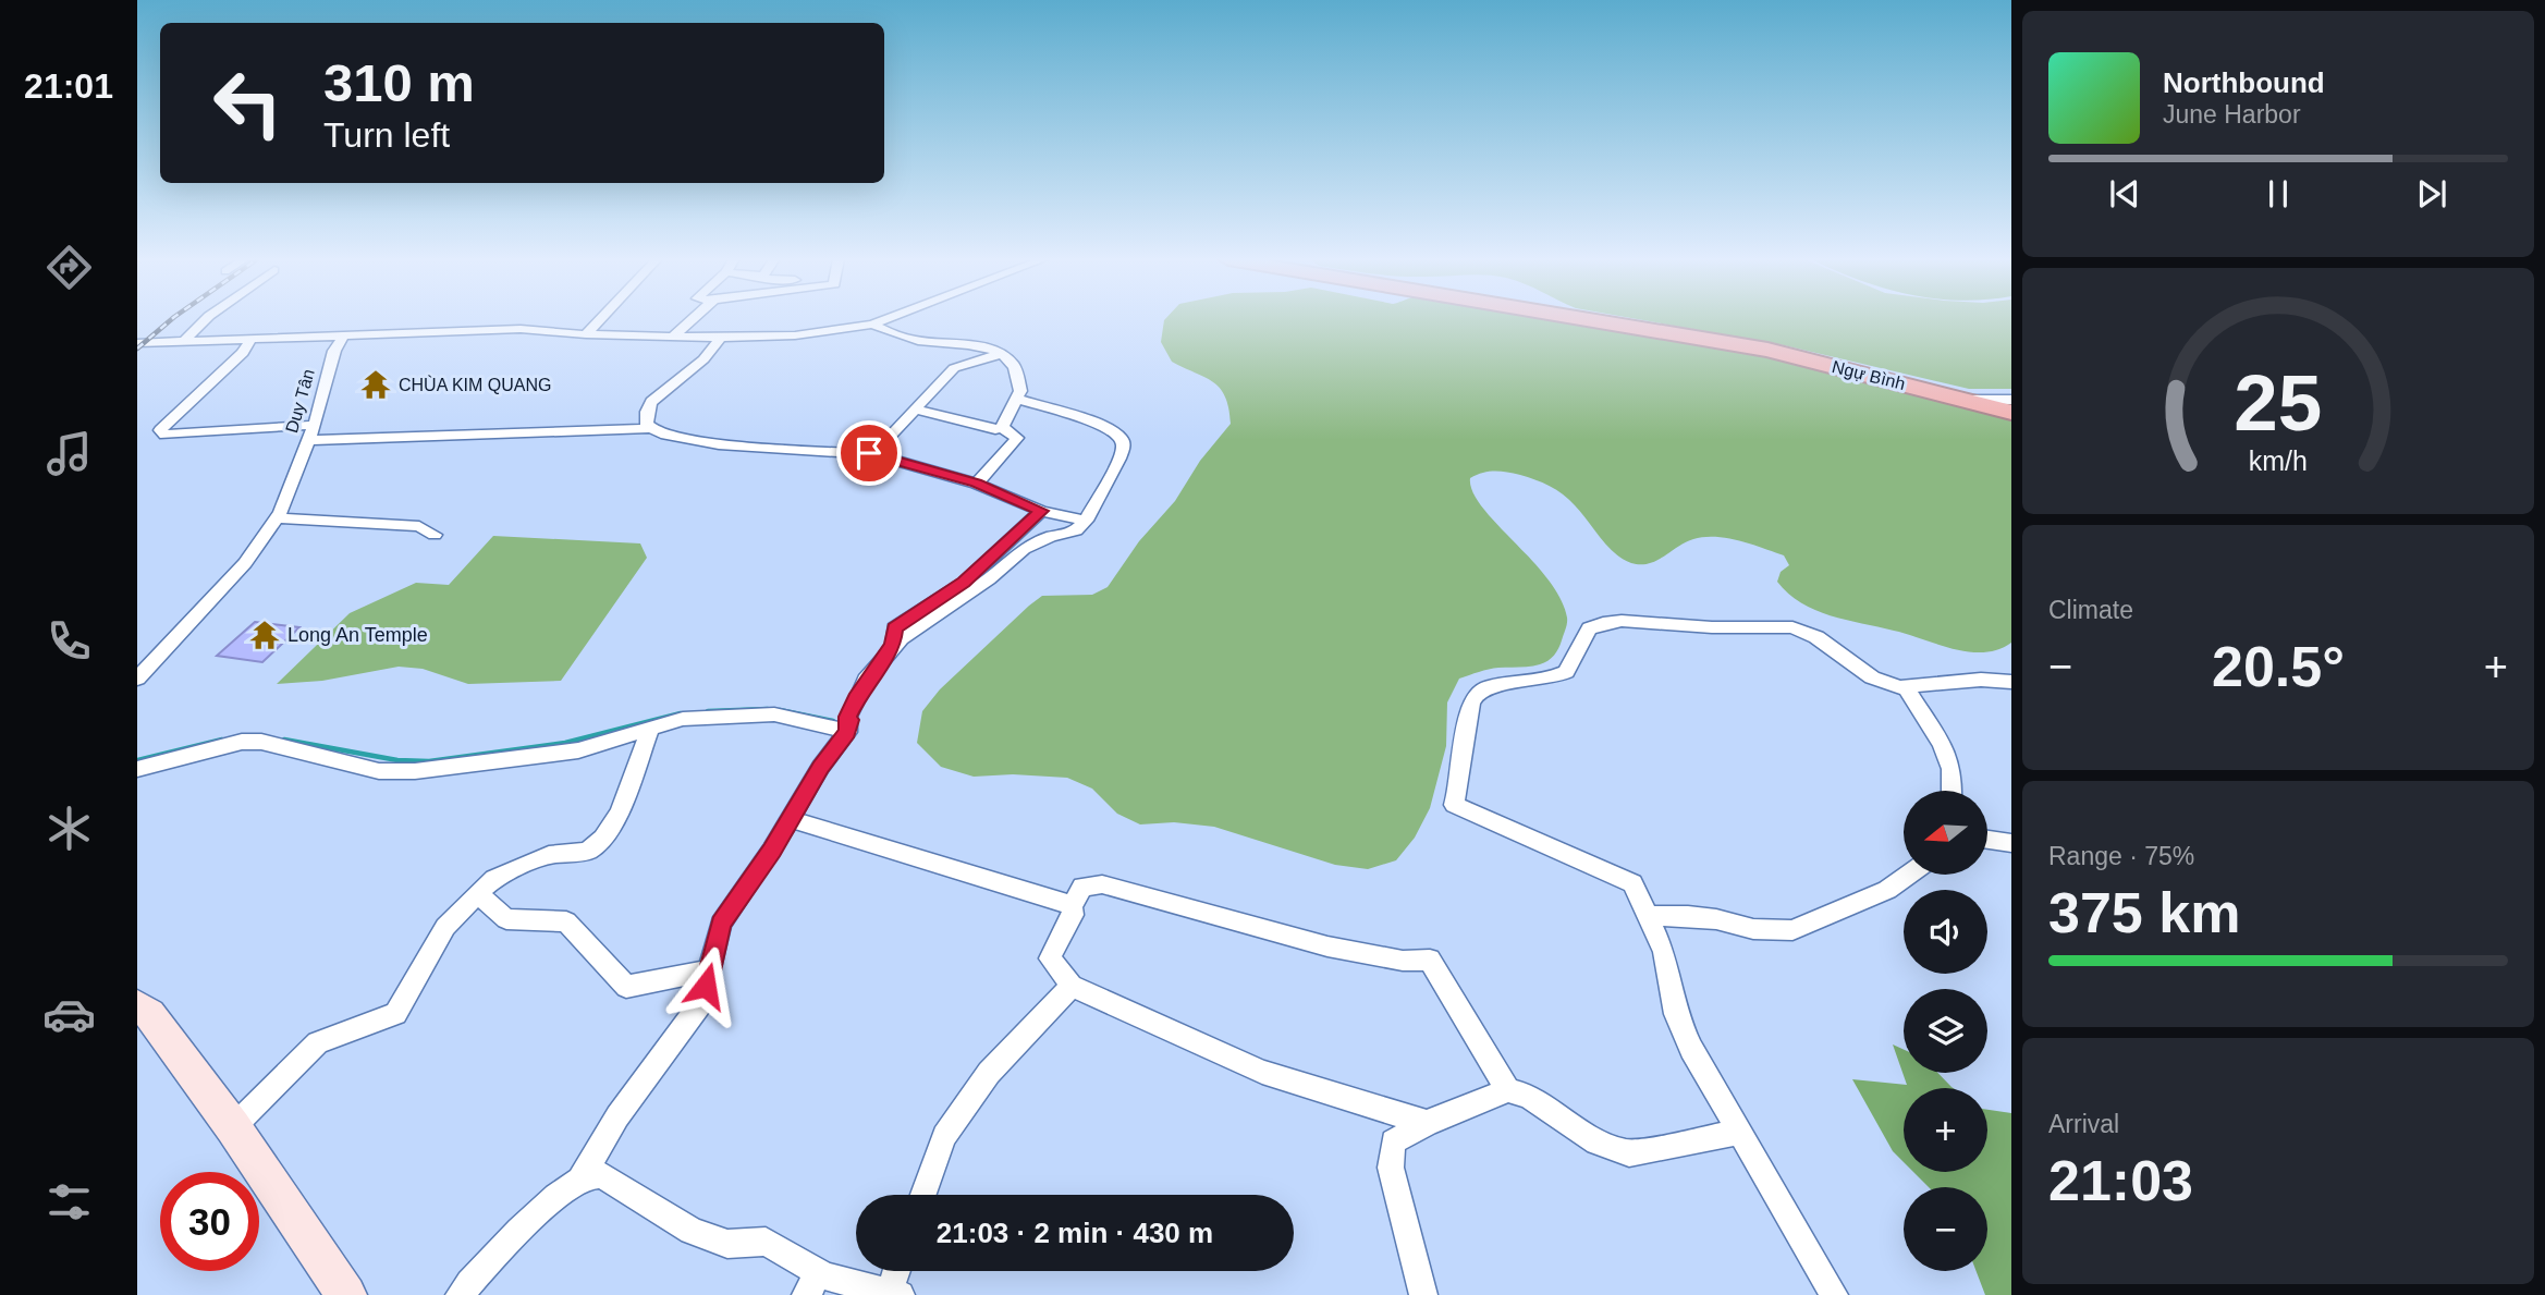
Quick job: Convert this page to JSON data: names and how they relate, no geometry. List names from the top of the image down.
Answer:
{
  "streets": {
    "highway": ["Ngự Bình"],
    "street": ["Duy Tân"]
  },
  "places": {
    "temple": ["CHÙA KIM QUANG", "Long An Temple"]
  },
  "north": "left",
  "page": {
    "tabs": "21:01",
    "turn": ["310 m", "Turn left"],
    "song": ["Northbound", "June Harbor"],
    "tile": [
      "Climate",
      ["Range · 75%", "375 km"],
      ["Arrival", "21:03"]
    ],
    "heat": ["−", "20.5°", "+"],
    "map_buttons": ["+", "−"],
    "limit": "30",
    "trip": "21:03 · 2 min · 430 m",
    "gauge": ["25", "km/h"]
  }
}
